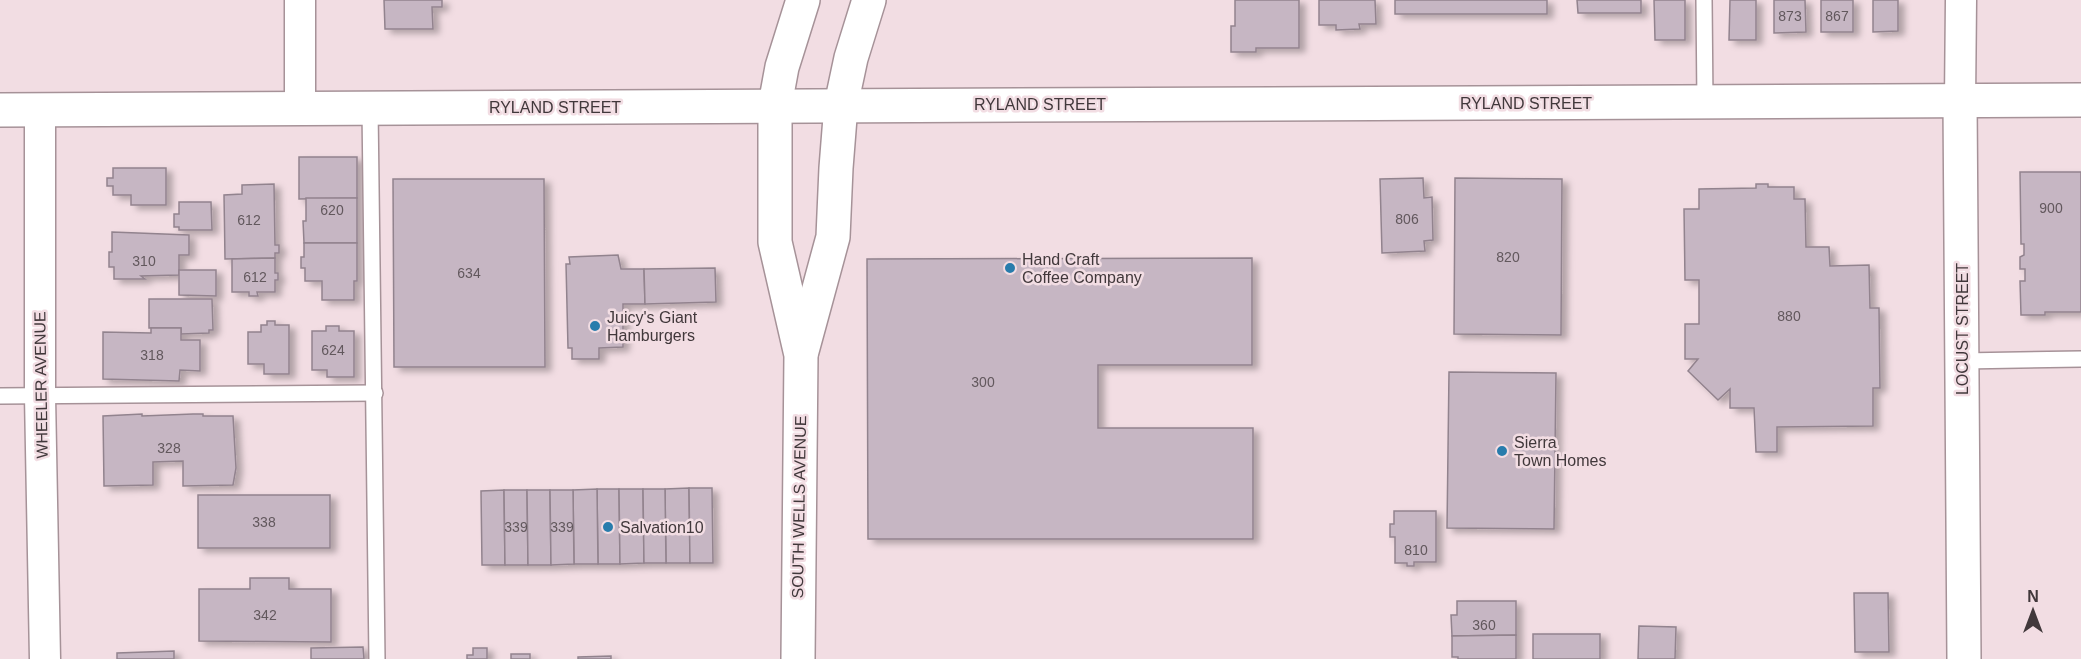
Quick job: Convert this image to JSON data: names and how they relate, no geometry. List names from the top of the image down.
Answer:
{
  "streets": {
    "main road": ["RYLAND STREET", "LOCUST STREET", "SOUTH WELLS AVENUE"],
    "street": ["WHEELER AVENUE"]
  },
  "crossings": [
    ["RYLAND STREET", "LOCUST STREET"],
    ["RYLAND STREET", "WHEELER AVENUE"],
    ["RYLAND STREET", "SOUTH WELLS AVENUE"]
  ],
  "places": [
    "Hand Craft Coffee Company",
    "Juicy's Giant Hamburgers",
    "Sierra Town Homes",
    "Salvation10"
  ],
  "house_numbers": [
    "873",
    "867",
    "900",
    "620",
    "806",
    "612",
    "820",
    "310",
    "634",
    "612",
    "880",
    "624",
    "318",
    "300",
    "328",
    "338",
    "339",
    "339",
    "810",
    "342",
    "360"
  ],
  "north": "top"
}
